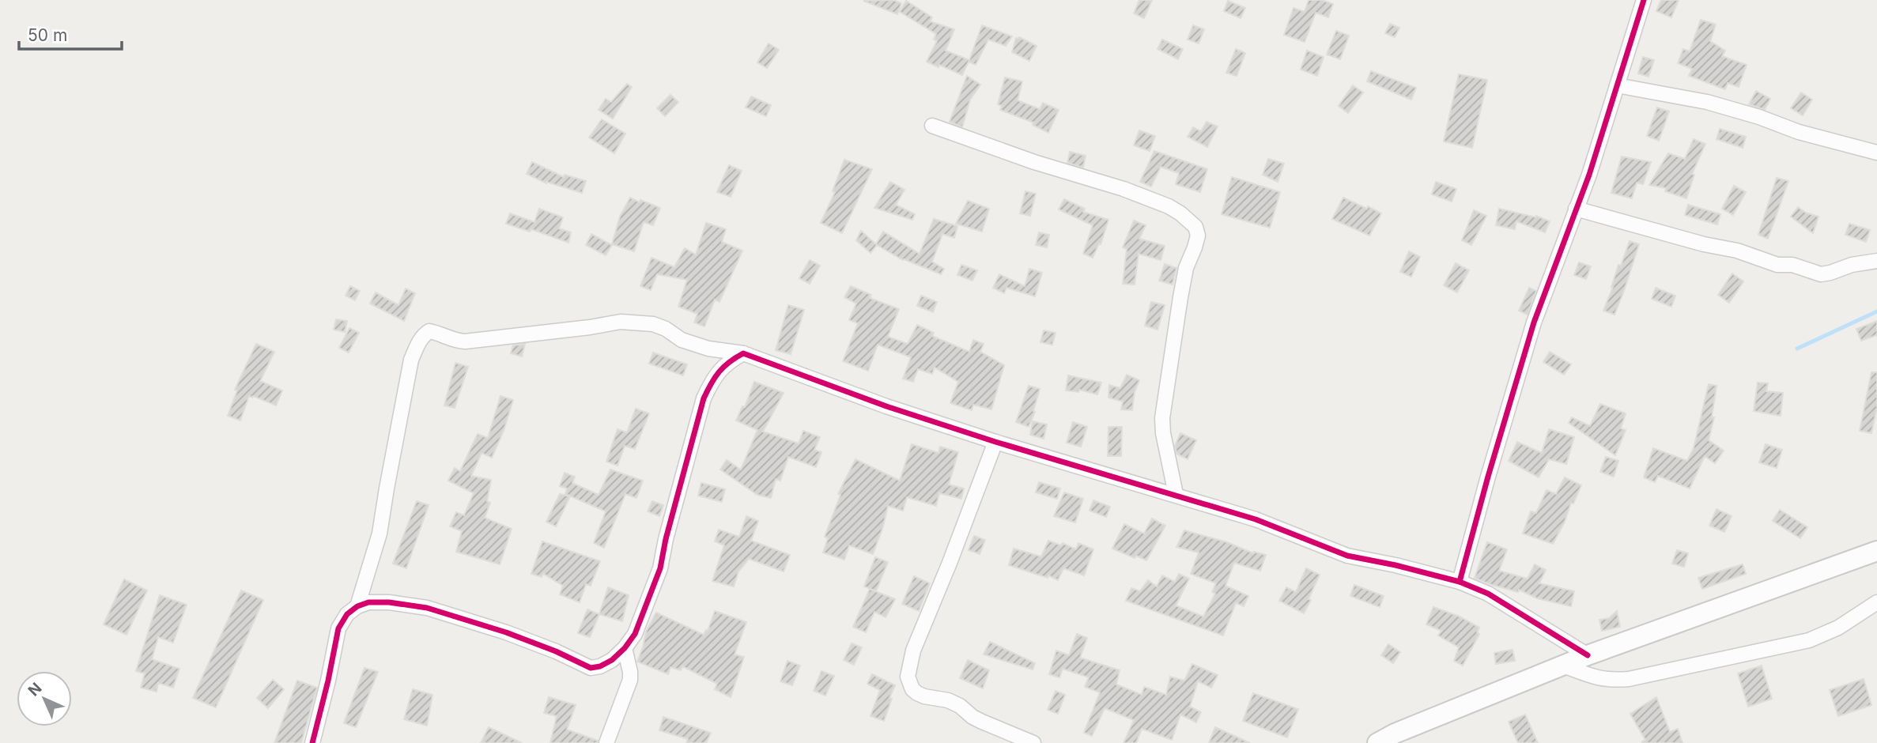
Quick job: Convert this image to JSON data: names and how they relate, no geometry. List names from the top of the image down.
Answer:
{
  "scale_bar": "50 m",
  "north": "top left"
}
